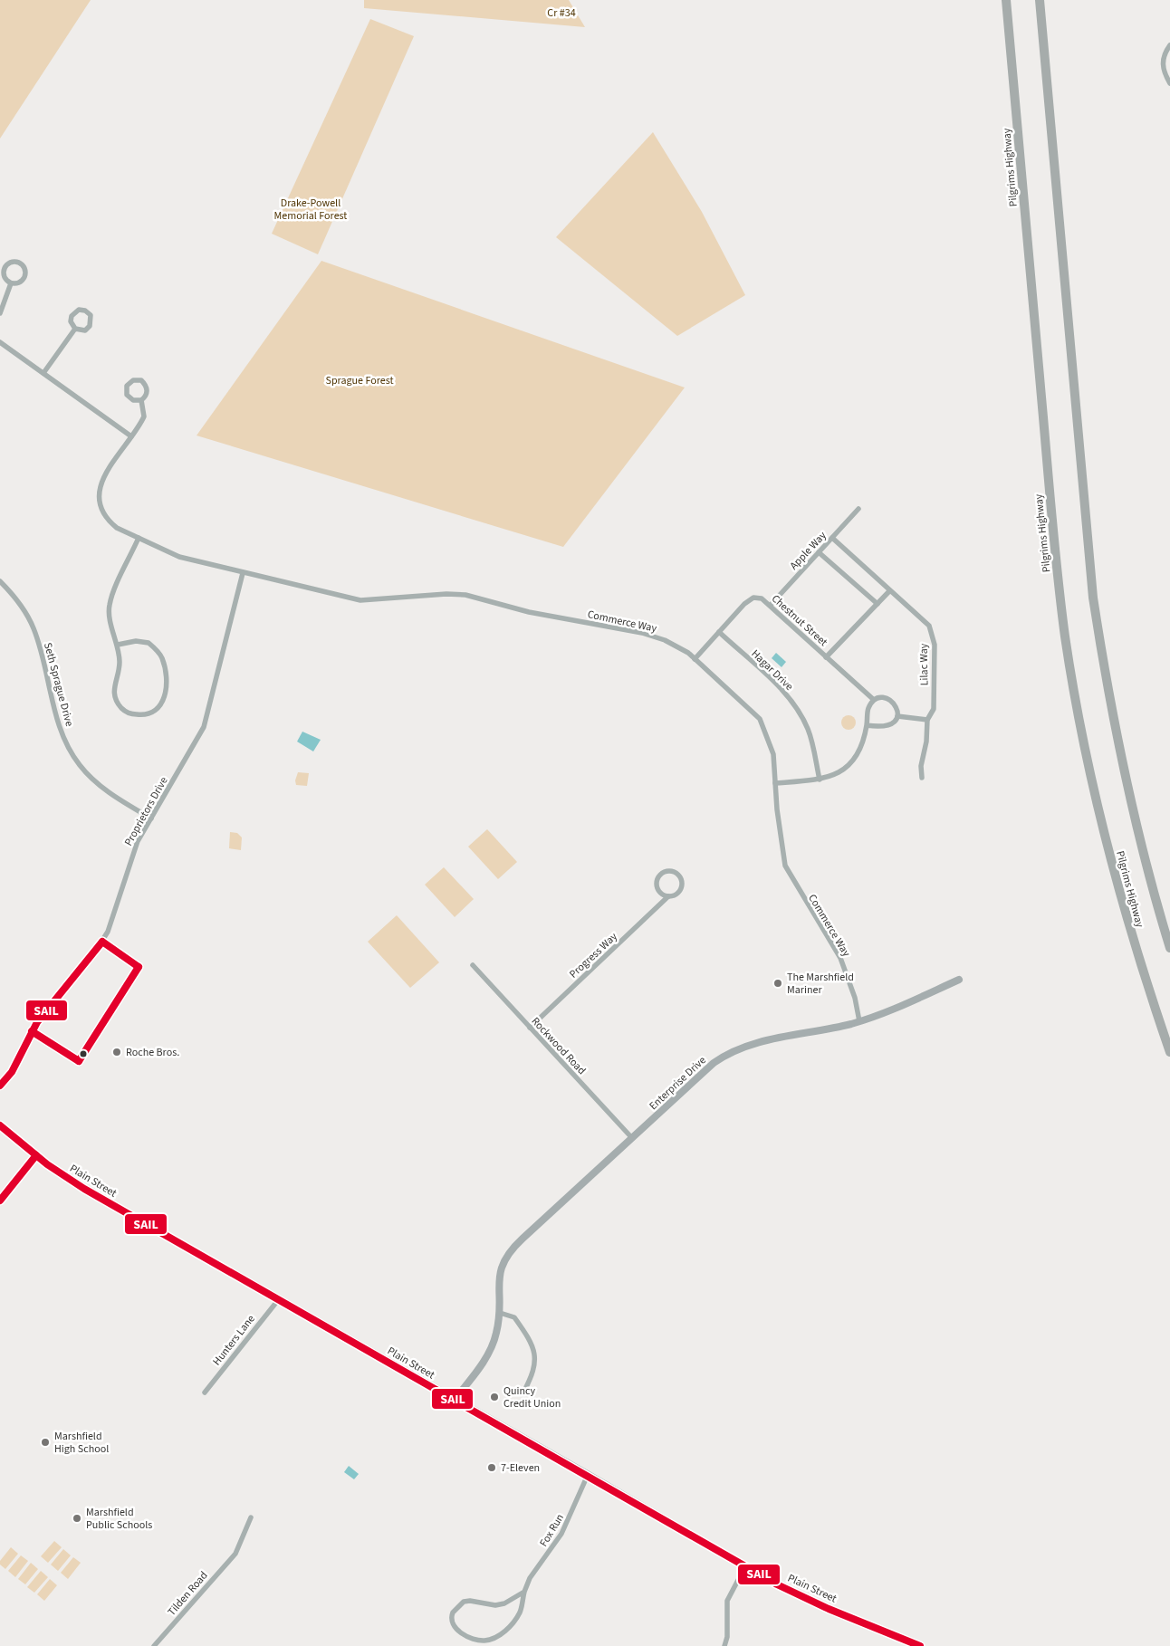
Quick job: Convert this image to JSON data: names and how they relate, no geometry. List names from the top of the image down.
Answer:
{
  "streets": {
    "highway": ["Pilgrims Highway"],
    "main road": ["Plain Street"],
    "street": [
      "Apple Way",
      "Chestnut Street",
      "Commerce Way",
      "Lilac Way",
      "Hagar Drive",
      "Seth Sprague Drive",
      "Proprietors Drive",
      "Progress Way",
      "Rockwood Road",
      "Enterprise Drive",
      "Hunters Lane",
      "Fox Run",
      "Tilden Road"
    ]
  },
  "crossings": [
    ["Apple Way", "Chestnut Street"],
    ["Apple Way", "Lilac Way"],
    ["Chestnut Street", "Commerce Way"],
    ["Chestnut Street", "Hagar Drive"],
    ["Commerce Way", "Proprietors Drive"],
    ["Commerce Way", "Enterprise Drive"],
    ["Seth Sprague Drive", "Proprietors Drive"],
    ["Progress Way", "Rockwood Road"],
    ["Rockwood Road", "Enterprise Drive"],
    ["Enterprise Drive", "Plain Street"],
    ["Plain Street", "Hunters Lane"],
    ["Plain Street", "Fox Run"]
  ],
  "parks": ["Cr #34", "Drake-Powell Memorial Forest", "Sprague Forest"],
  "places": [
    "The Marshfield Mariner",
    "Roche Bros.",
    "Quincy Credit Union",
    "Marshfield High School",
    "7-Eleven",
    "Marshfield Public Schools"
  ],
  "lines": ["transit line SAIL"]
}
